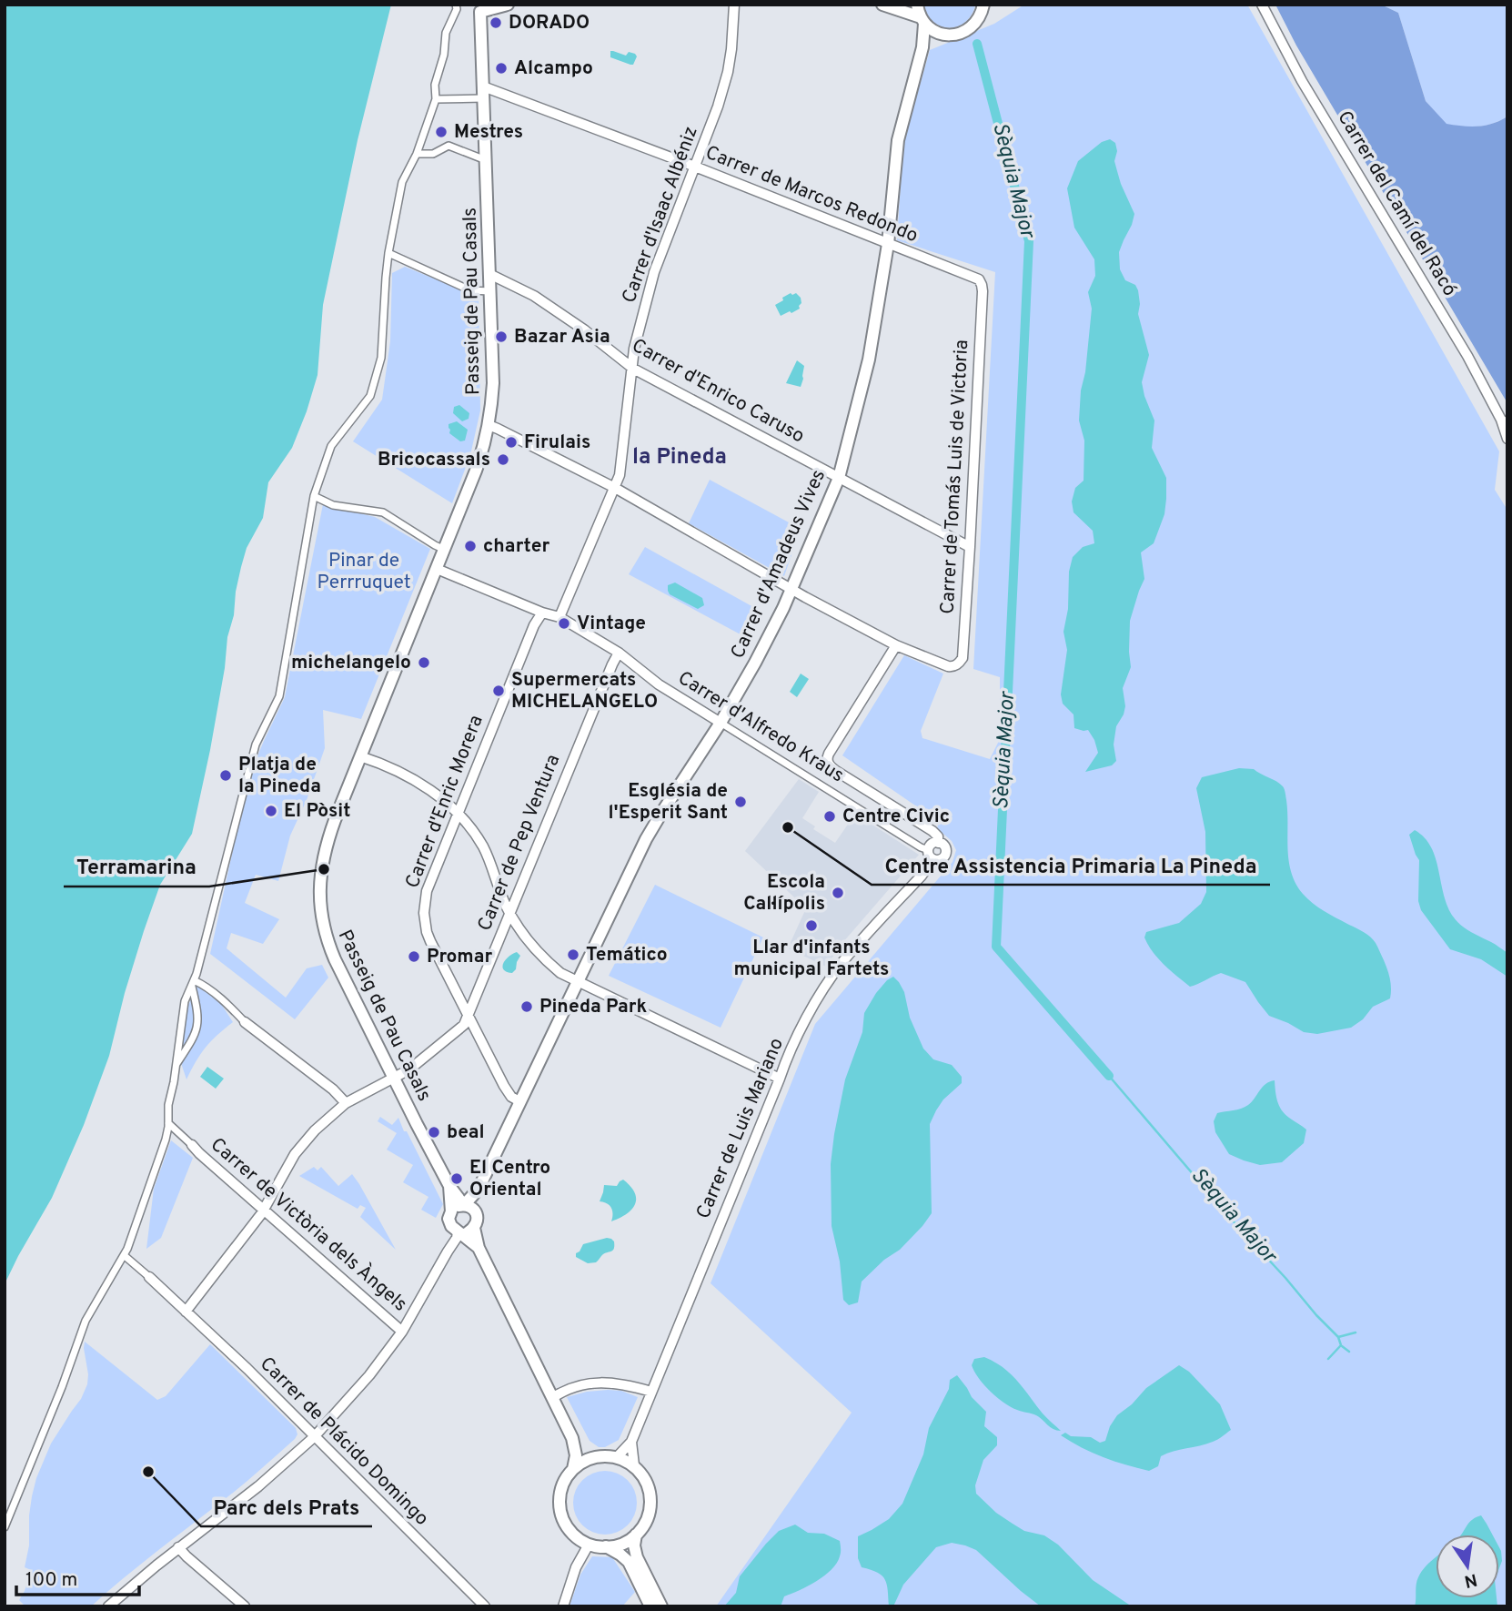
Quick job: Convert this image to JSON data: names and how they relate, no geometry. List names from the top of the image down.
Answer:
{
  "streets": {
    "street": [
      "Carrer de Marcos Redondo",
      "Carrer del Camí del Racó",
      "Carrer d'Isaac Albéniz",
      "Passeig de Pau Casals",
      "Carrer d'Enrico Caruso",
      "Carrer de Tomás Luis de Victoria",
      "Carrer d'Amadeus Vives",
      "Carrer d'Alfredo Kraus",
      "Carrer d'Enric Morera",
      "Carrer de Pep Ventura",
      "Carrer de Luis Mariano",
      "Carrer de Victòria dels Àngels",
      "Carrer de Plácido Domingo"
    ]
  },
  "crossings": [
    ["Carrer de Marcos Redondo", "Carrer d'Isaac Albéniz"],
    ["Carrer de Marcos Redondo", "Passeig de Pau Casals"],
    ["Carrer de Marcos Redondo", "Carrer de Tomás Luis de Victoria"],
    ["Carrer de Marcos Redondo", "Carrer d'Amadeus Vives"],
    ["Carrer d'Isaac Albéniz", "Carrer d'Enrico Caruso"],
    ["Carrer d'Isaac Albéniz", "Carrer d'Alfredo Kraus"],
    ["Passeig de Pau Casals", "Carrer d'Enrico Caruso"],
    ["Passeig de Pau Casals", "Carrer d'Amadeus Vives"],
    ["Passeig de Pau Casals", "Carrer d'Alfredo Kraus"],
    ["Passeig de Pau Casals", "Carrer de Pep Ventura"],
    ["Carrer d'Enrico Caruso", "Carrer de Tomás Luis de Victoria"],
    ["Carrer d'Enrico Caruso", "Carrer d'Amadeus Vives"],
    ["Carrer de Tomás Luis de Victoria", "Carrer d'Alfredo Kraus"],
    ["Carrer d'Amadeus Vives", "Carrer d'Alfredo Kraus"],
    ["Carrer d'Amadeus Vives", "Carrer d'Enric Morera"],
    ["Carrer d'Alfredo Kraus", "Carrer d'Enric Morera"],
    ["Carrer d'Alfredo Kraus", "Carrer de Pep Ventura"],
    ["Carrer d'Alfredo Kraus", "Carrer de Luis Mariano"],
    ["Carrer d'Enric Morera", "Carrer de Pep Ventura"],
    ["Carrer de Pep Ventura", "Carrer de Victòria dels Àngels"],
    ["Carrer de Pep Ventura", "Carrer de Plácido Domingo"]
  ],
  "districts": ["la Pineda"],
  "water": ["Sèquia Major"],
  "parks": ["Pinar de Perrruquet"],
  "places": [
    "DORADO",
    "Alcampo",
    "Mestres",
    "Bazar Asia",
    "Firulais",
    "Bricocassals",
    "charter",
    "Vintage",
    "michelangelo",
    "Supermercats MICHELANGELO",
    "Platja de la Pineda",
    "Església de l'Esperit Sant",
    "El Pòsit",
    "Centre Civic",
    "Centre Assistencia Primaria La Pineda",
    "Terramarina",
    "Escola Cal·lípolis",
    "Llar d'infants municipal Fartets",
    "Temático",
    "Promar",
    "Pineda Park",
    "beal",
    "El Centro Oriental",
    "Parc dels Prats"
  ],
  "scale_bar": "100 m",
  "north": "bottom"
}
